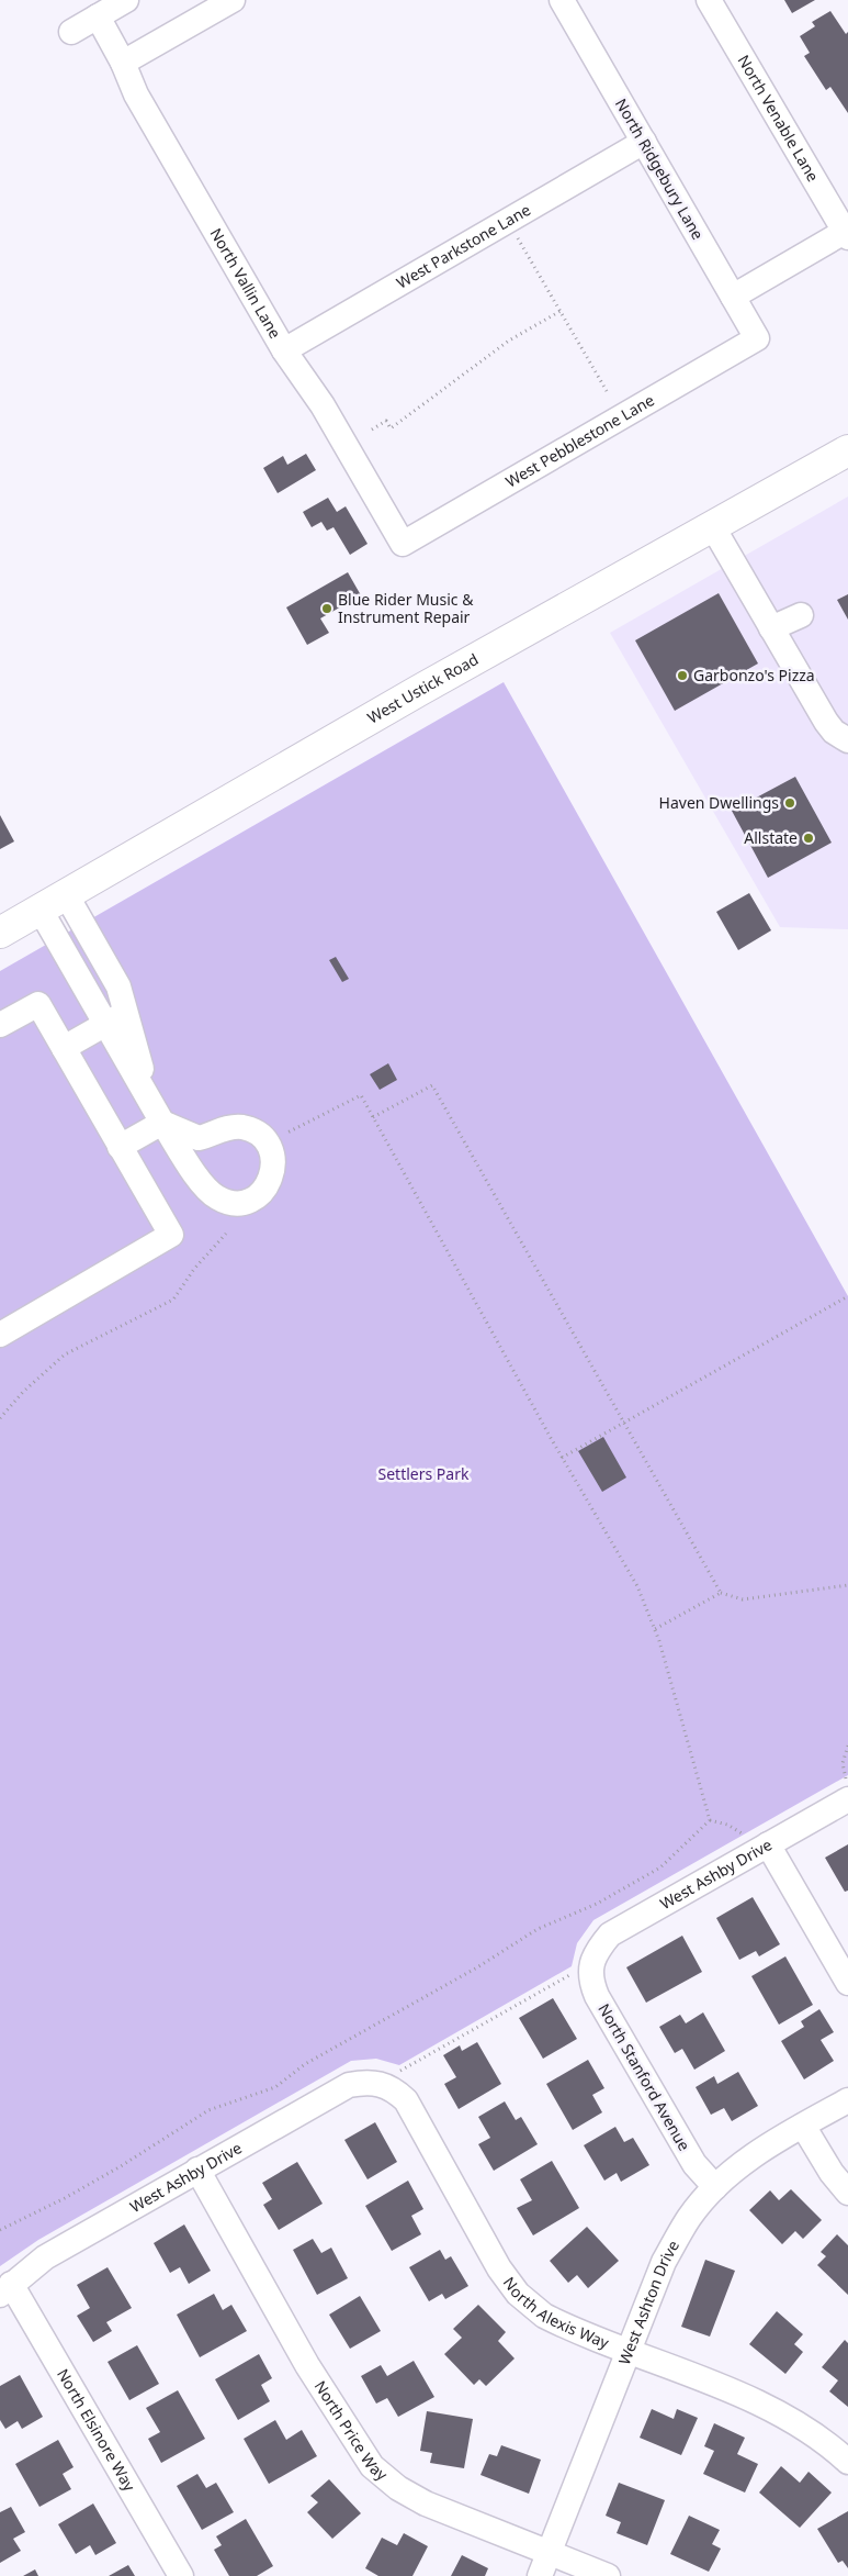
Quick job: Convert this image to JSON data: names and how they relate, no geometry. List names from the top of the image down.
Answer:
{
  "streets": {
    "main road": ["West Ustick Road"],
    "street": [
      "North Venable Lane",
      "North Ridgebury Lane",
      "West Parkstone Lane",
      "North Vallin Lane",
      "West Pebblestone Lane",
      "West Ashby Drive",
      "North Stanford Avenue",
      "West Ashton Drive",
      "North Alexis Way",
      "North Price Way",
      "North Elsinore Way"
    ]
  },
  "crossings": [
    ["North Ridgebury Lane", "West Parkstone Lane"],
    ["North Ridgebury Lane", "West Pebblestone Lane"],
    ["West Parkstone Lane", "North Vallin Lane"],
    ["North Vallin Lane", "West Pebblestone Lane"],
    ["West Ashby Drive", "North Stanford Avenue"],
    ["West Ashby Drive", "North Alexis Way"],
    ["West Ashby Drive", "North Price Way"],
    ["West Ashby Drive", "North Elsinore Way"],
    ["North Stanford Avenue", "West Ashton Drive"],
    ["West Ashton Drive", "North Alexis Way"],
    ["West Ashton Drive", "North Price Way"]
  ],
  "parks": ["Settlers Park"],
  "places": [
    "Blue Rider Music & Instrument Repair",
    "Garbonzo's Pizza",
    "Haven Dwellings",
    "Allstate"
  ]
}
